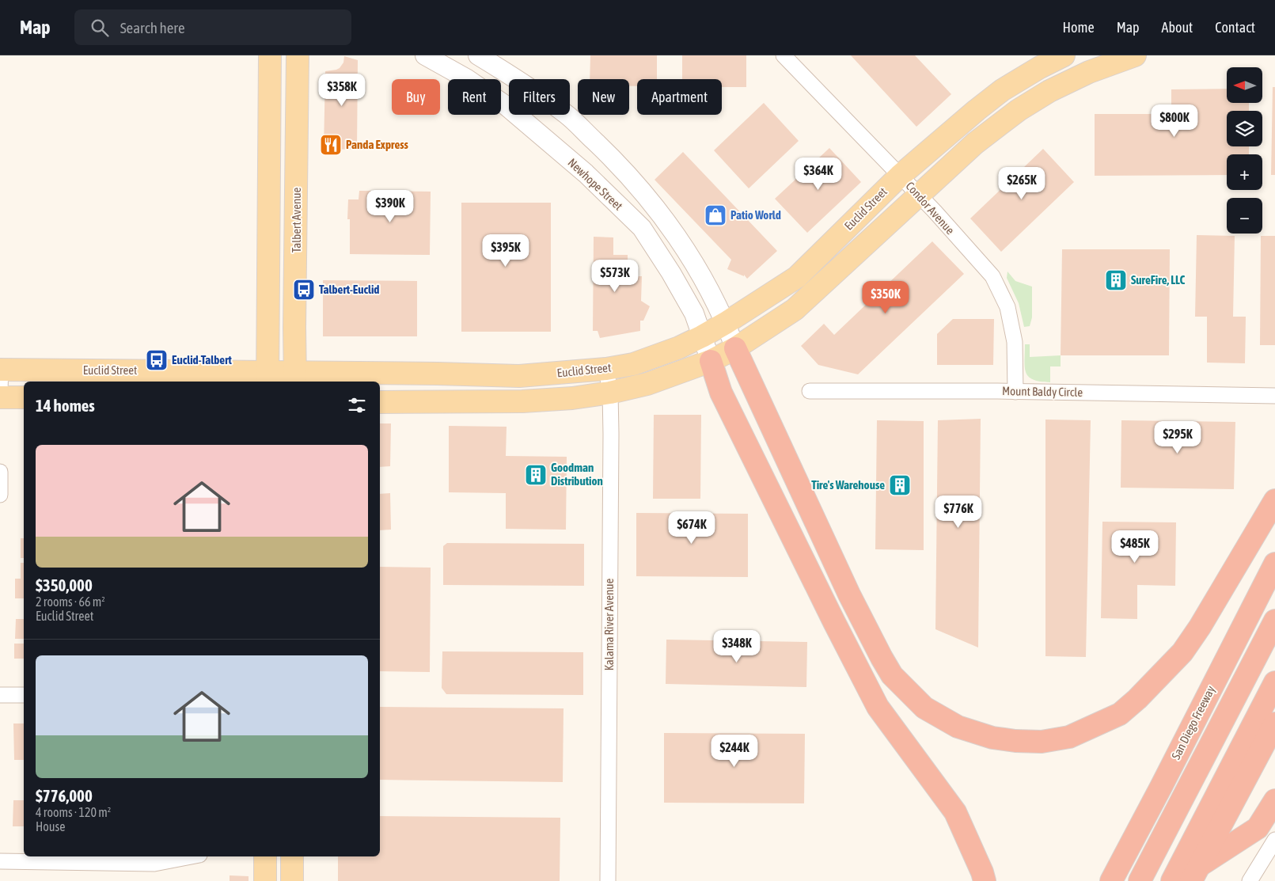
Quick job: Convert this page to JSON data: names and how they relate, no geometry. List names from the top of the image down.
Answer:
{
  "streets": {
    "highway": ["San Diego Freeway"],
    "main road": ["Euclid Street", "Talbert Avenue"],
    "street": [
      "Newhope Street",
      "Condor Avenue",
      "Mount Baldy Circle",
      "Kalama River Avenue"
    ]
  },
  "crossings": [
    ["Newhope Street", "Euclid Street"],
    ["Condor Avenue", "Euclid Street"],
    ["Condor Avenue", "Mount Baldy Circle"],
    ["Euclid Street", "Talbert Avenue"],
    ["Euclid Street", "Kalama River Avenue"]
  ],
  "places": {
    "restaurant": ["Panda Express"],
    "shop": ["Patio World"],
    "building": ["SureFire, LLC", "Goodman Distribution", "Tire's Warehouse"],
    "bus stop": ["Talbert-Euclid", "Euclid-Talbert"]
  },
  "north": "left",
  "page": {
    "header": "Map",
    "search": "Search here",
    "nav": [
      "Home",
      "Map",
      "About",
      "Contact"
    ],
    "map_buttons": ["+", "−"],
    "price": [
      "$358K",
      "$800K",
      "$364K",
      "$265K",
      "$390K",
      "$395K",
      "$573K",
      "$350K",
      "$295K",
      "$776K",
      "$674K",
      "$485K",
      "$348K",
      "$244K"
    ],
    "chip": [
      "Buy",
      "Rent",
      "Filters",
      "New",
      "Apartment"
    ],
    "heading": "14 homes",
    "list": [
      {
        "name": "$350,000",
        "note": "2 rooms · 66 m² · Euclid Street"
      },
      {
        "name": "$776,000",
        "note": "4 rooms · 120 m² · House"
      }
    ]
  }
}
